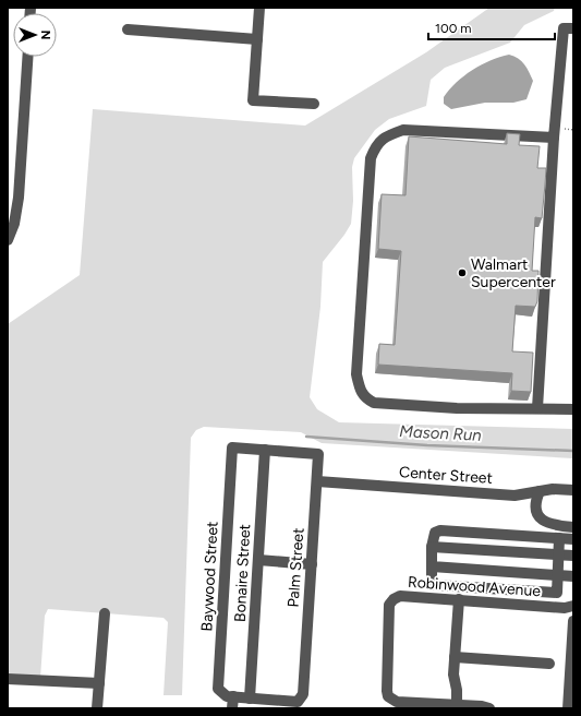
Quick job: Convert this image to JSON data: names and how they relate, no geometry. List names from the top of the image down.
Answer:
{
  "streets": {
    "street": [
      "Center Street",
      "Palm Street",
      "Bonaire Street",
      "Baywood Street",
      "Robinwood Avenue"
    ]
  },
  "crossings": [
    ["Center Street", "Palm Street"],
    ["Palm Street", "Bonaire Street"],
    ["Palm Street", "Baywood Street"]
  ],
  "water": ["Mason Run"],
  "places": ["Walmart Supercenter"],
  "scale_bar": "100 m",
  "north": "right"
}
